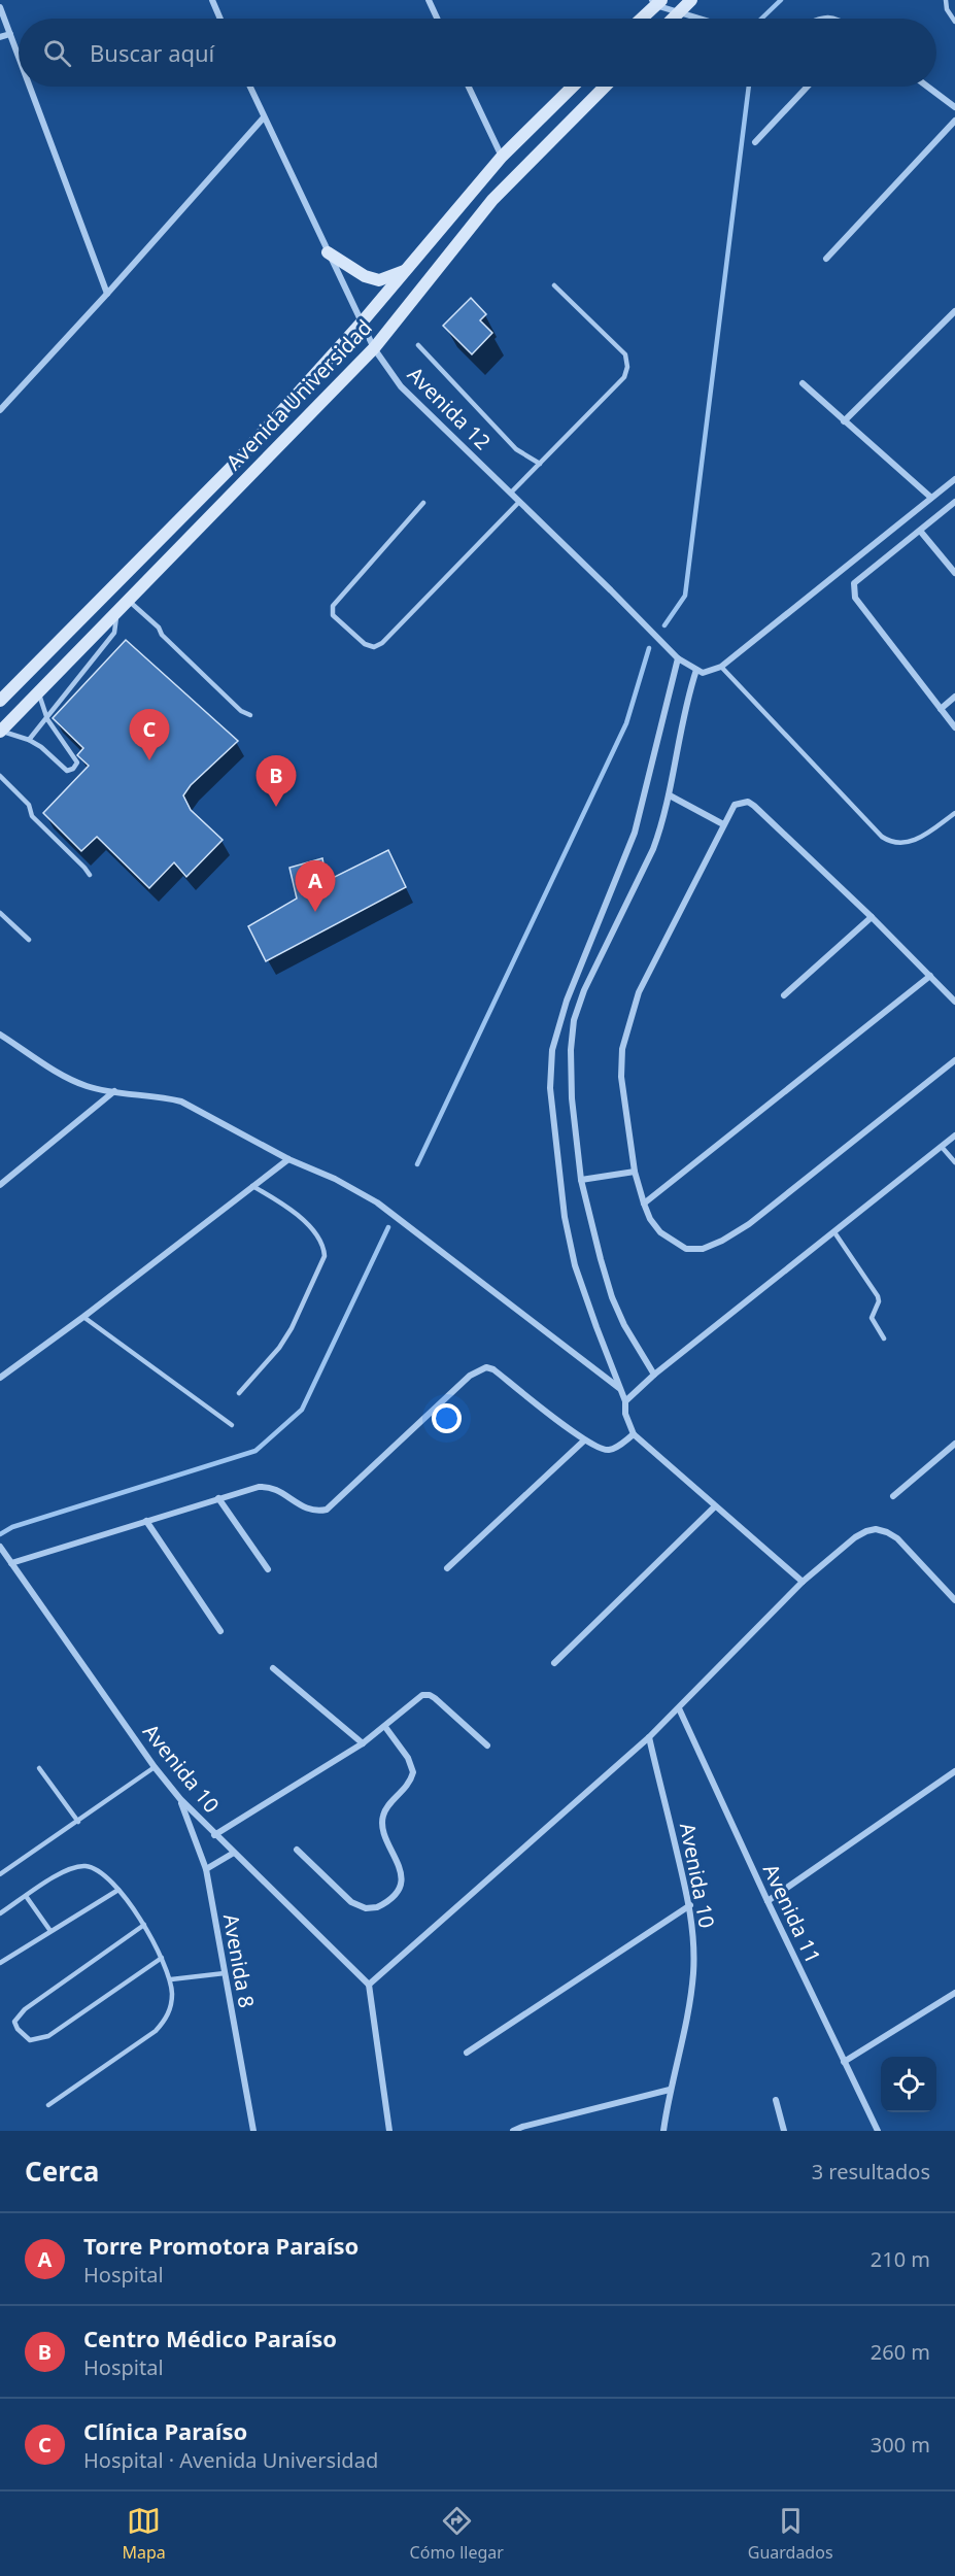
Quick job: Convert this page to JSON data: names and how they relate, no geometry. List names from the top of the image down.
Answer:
{
  "streets": {
    "street": [
      "Avenida Universidad",
      "Avenida 12",
      "Avenida 10",
      "Avenida 11",
      "Avenida 8"
    ]
  },
  "crossings": [
    ["Avenida Universidad", "Avenida 12"],
    ["Avenida 10", "Avenida 8"]
  ],
  "page": {
    "search": "Buscar aquí",
    "pins": ["C", "B", "A"],
    "heading": ["Cerca", "3 resultados"],
    "list": [
      {
        "mark": "A",
        "name": "Torre Promotora Paraíso",
        "note": "Hospital",
        "value": "210 m"
      },
      {
        "mark": "B",
        "name": "Centro Médico Paraíso",
        "note": "Hospital",
        "value": "260 m"
      },
      {
        "mark": "C",
        "name": "Clínica Paraíso",
        "note": "Hospital · Avenida Universidad",
        "value": "300 m"
      }
    ],
    "nav": ["Mapa", "Cómo llegar", "Guardados"]
  }
}
